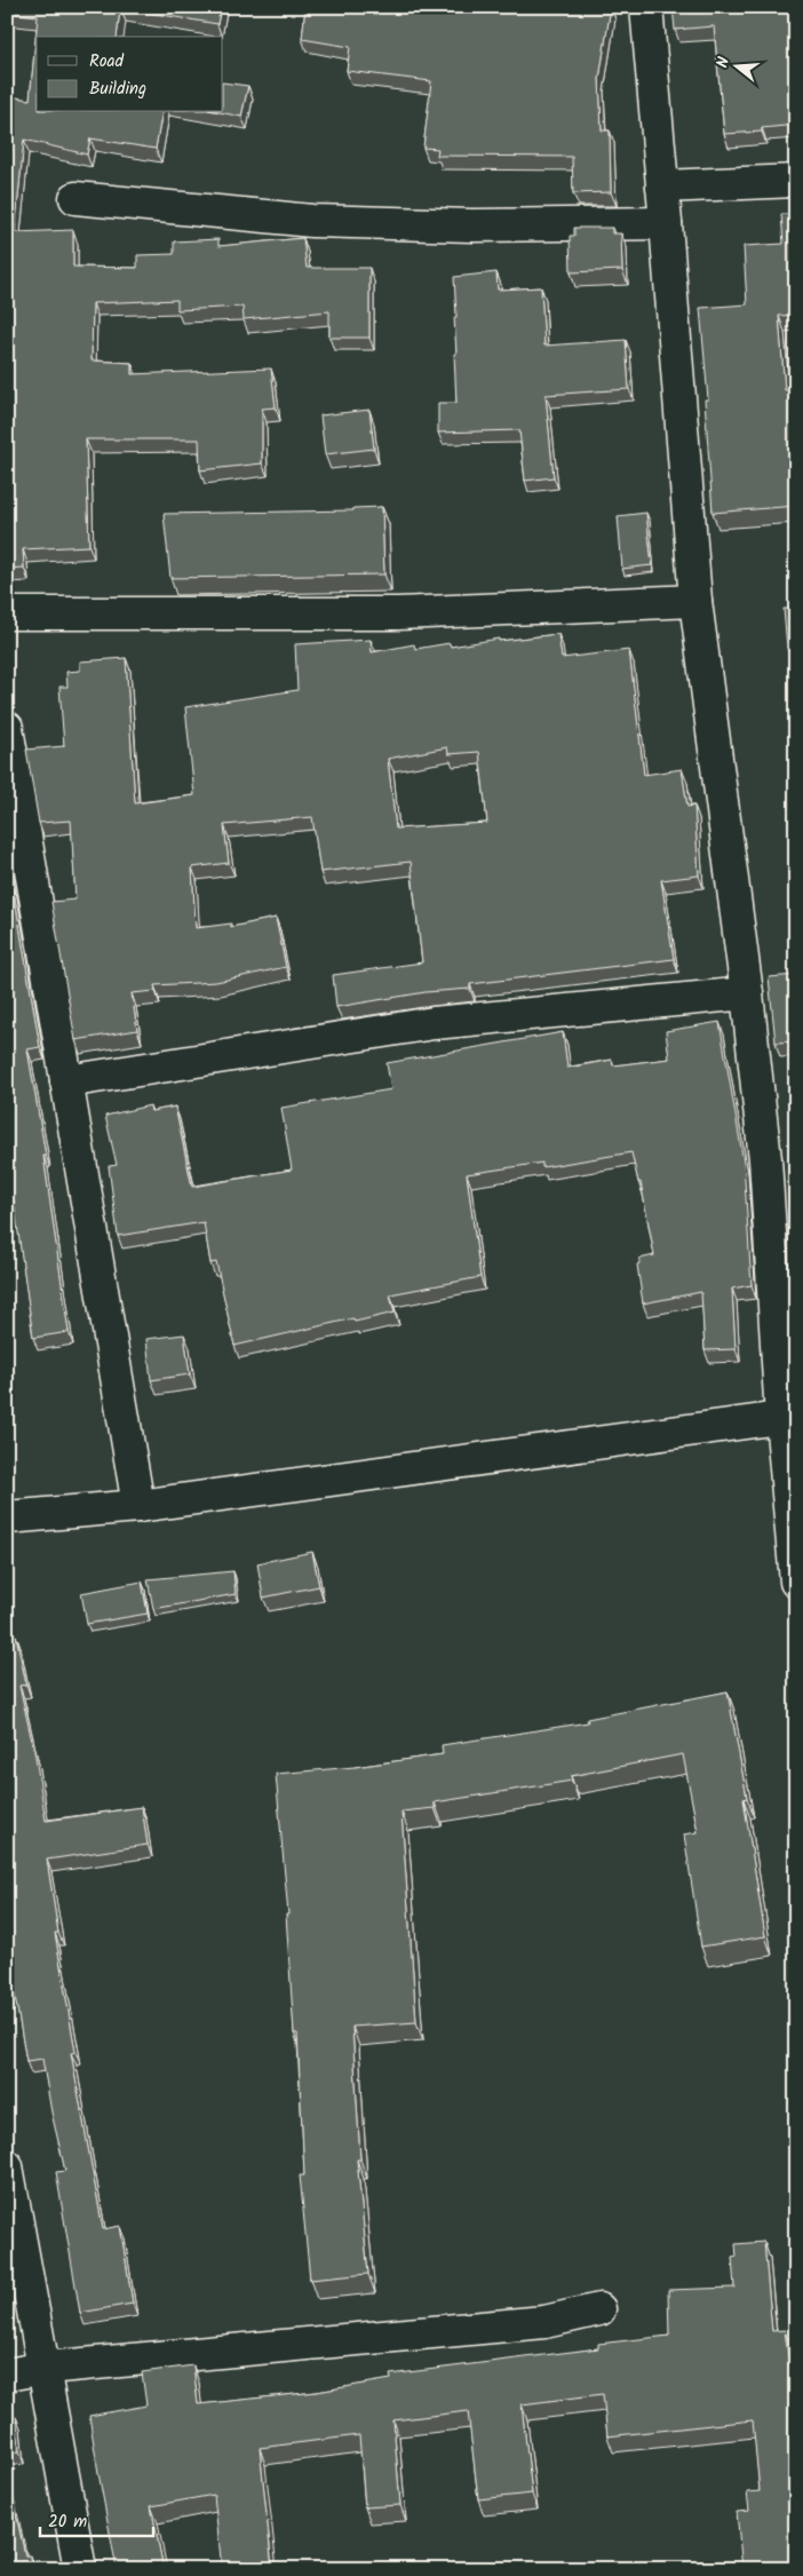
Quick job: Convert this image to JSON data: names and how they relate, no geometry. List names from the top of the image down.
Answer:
{
  "legend": ["Road", "Building"],
  "scale_bar": "20 m",
  "north": "left"
}
